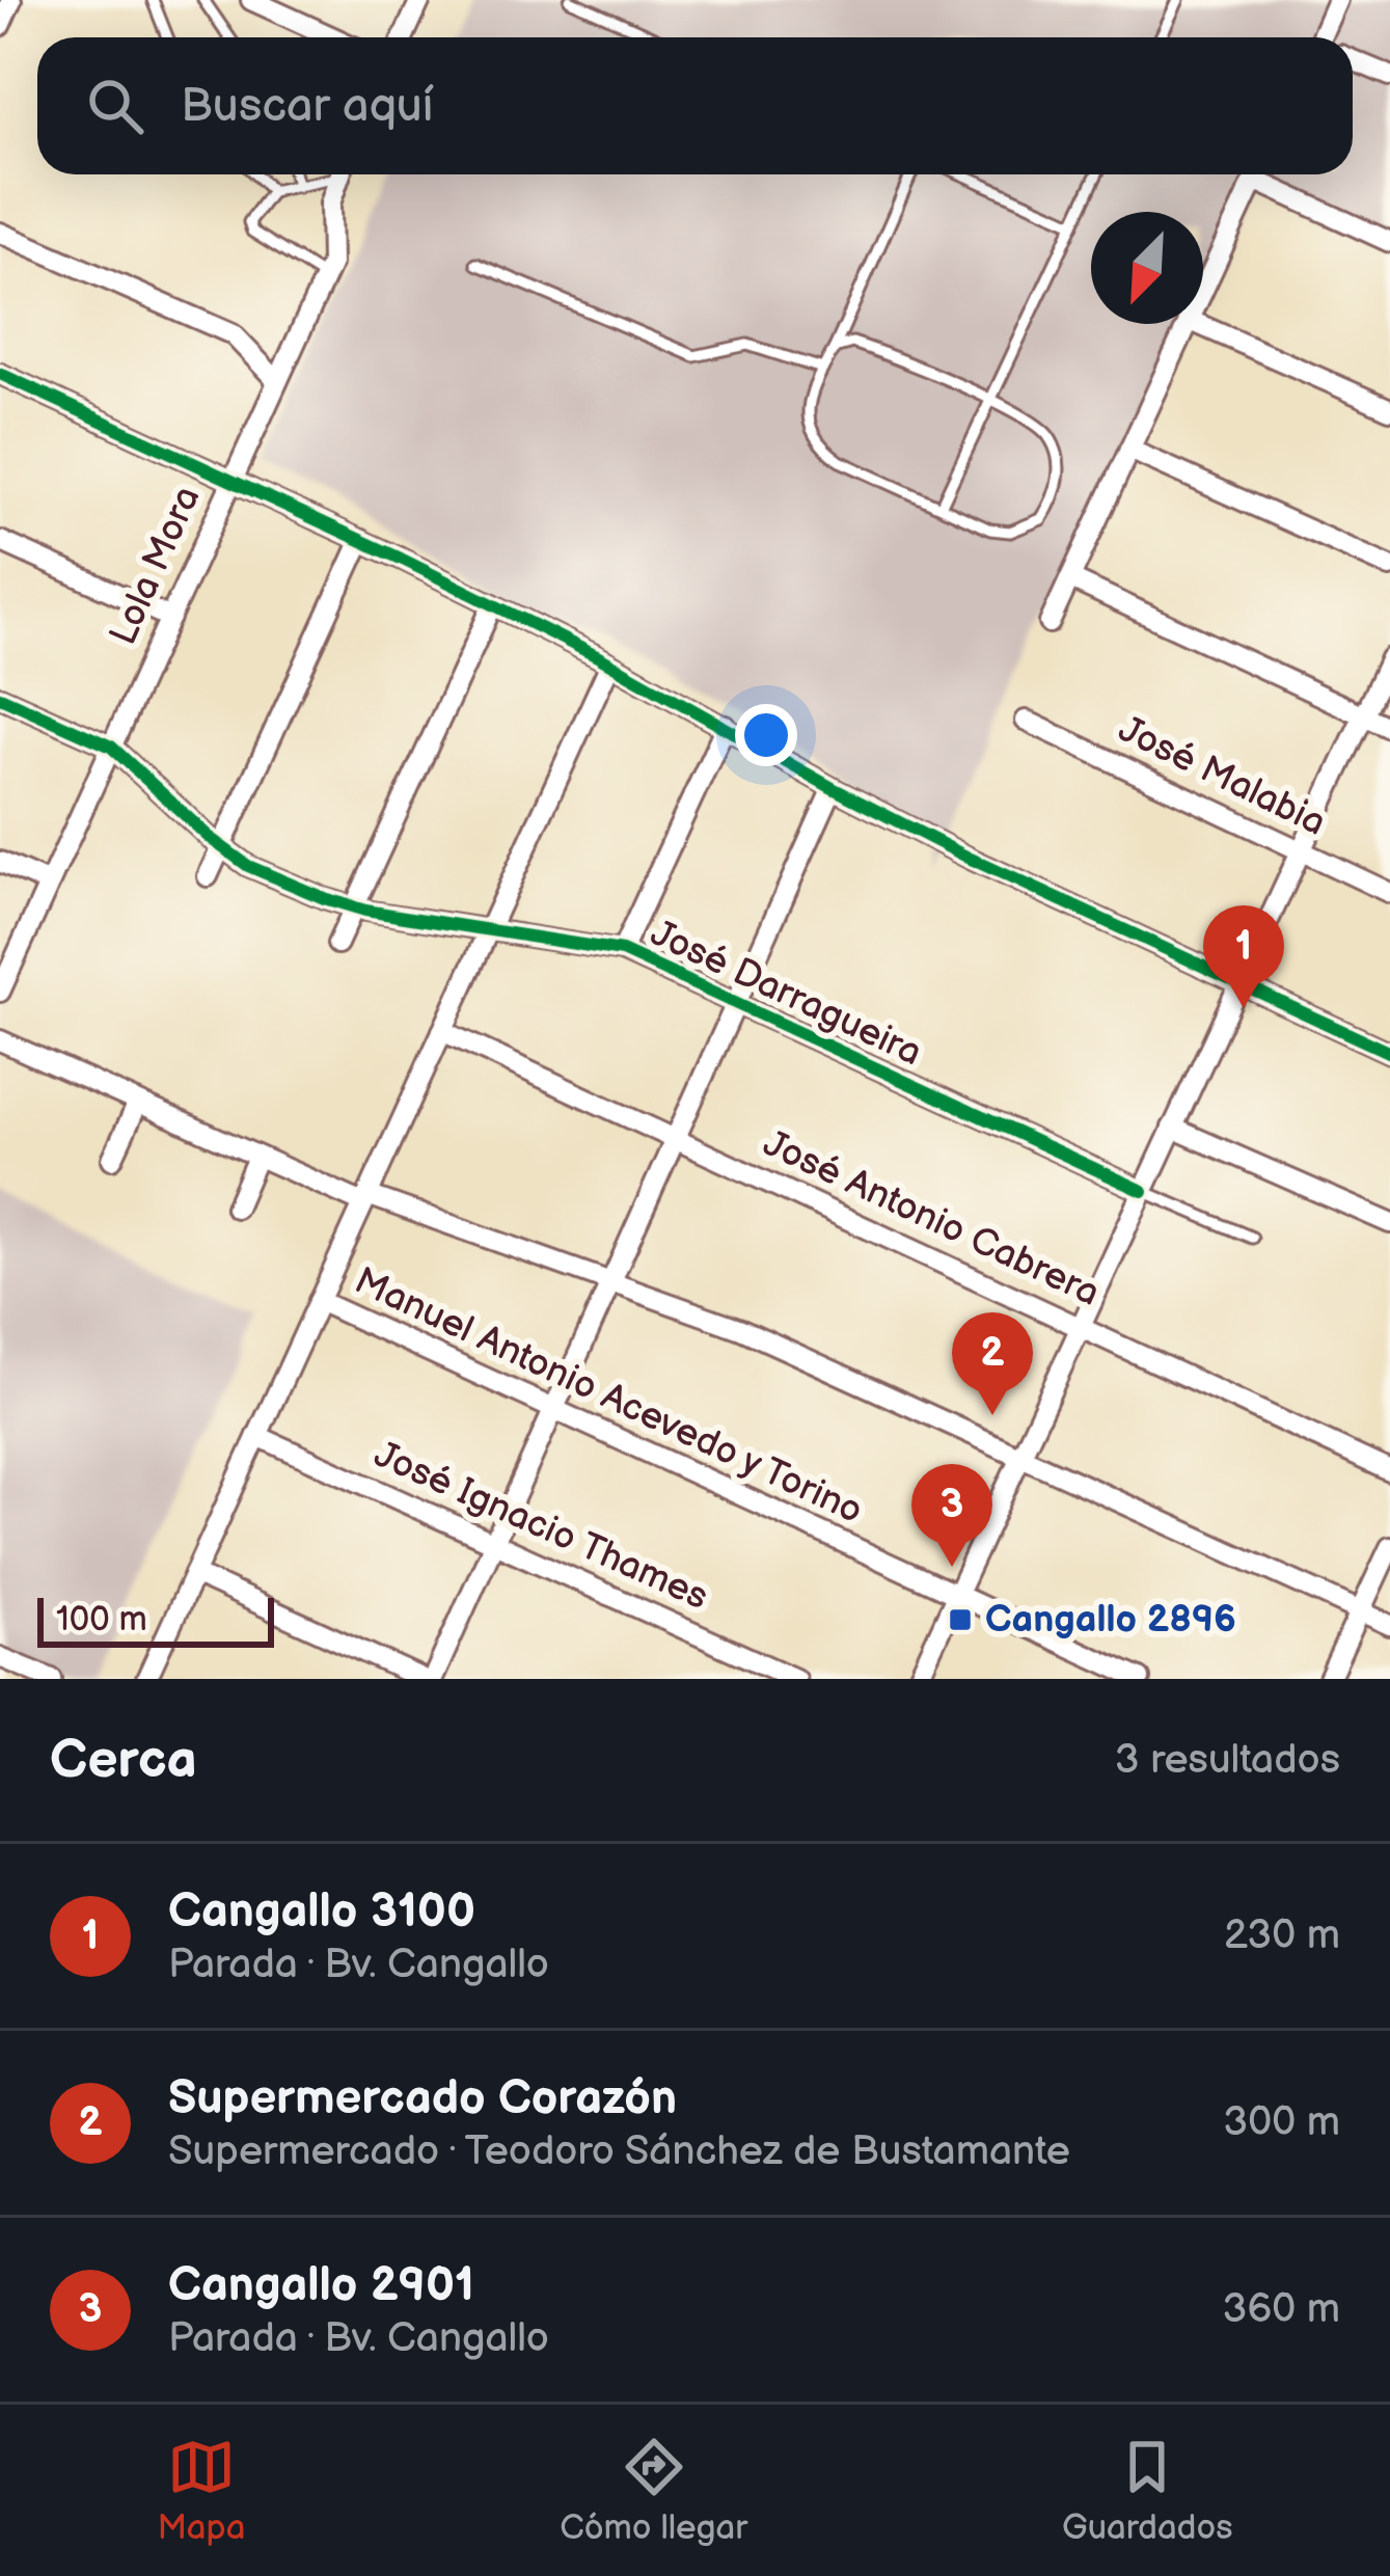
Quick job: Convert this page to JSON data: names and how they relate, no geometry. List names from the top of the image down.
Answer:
{
  "streets": {
    "street": [
      "Lola Mora",
      "José Malabia",
      "José Darragueira",
      "José Antonio Cabrera",
      "Manuel Antonio Acevedo y Torino",
      "José Ignacio Thames"
    ]
  },
  "crossings": [
    ["Lola Mora", "José Darragueira"]
  ],
  "places": {
    "transit": ["Cangallo 2896"]
  },
  "scale_bar": "100 m",
  "north": "bottom left",
  "page": {
    "search": "Buscar aquí",
    "pins": ["1", "2", "3"],
    "scale": "100 m",
    "heading": ["Cerca", "3 resultados"],
    "list": [
      {
        "mark": "1",
        "name": "Cangallo 3100",
        "note": "Parada · Bv. Cangallo",
        "value": "230 m"
      },
      {
        "mark": "2",
        "name": "Supermercado Corazón",
        "note": "Supermercado · Teodoro Sánchez de Bustamante",
        "value": "300 m"
      },
      {
        "mark": "3",
        "name": "Cangallo 2901",
        "note": "Parada · Bv. Cangallo",
        "value": "360 m"
      }
    ],
    "nav": ["Mapa", "Cómo llegar", "Guardados"]
  }
}
